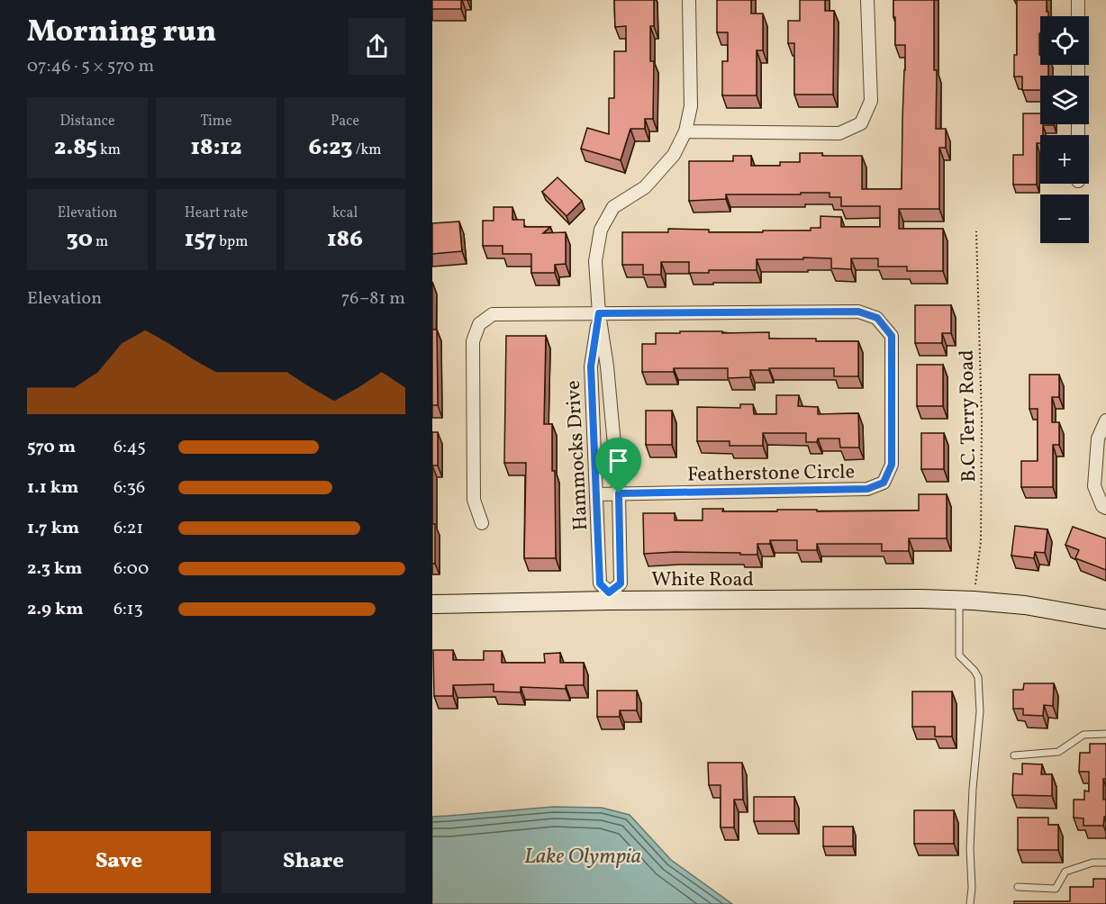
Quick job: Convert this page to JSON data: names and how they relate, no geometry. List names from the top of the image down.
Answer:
{
  "streets": {
    "street": ["Hammocks Drive", "Featherstone Circle", "White Road"],
    "path": ["B.C. Terry Road"]
  },
  "crossings": [
    ["B.C. Terry Road", "White Road"],
    ["Hammocks Drive", "Featherstone Circle"],
    ["Hammocks Drive", "White Road"]
  ],
  "water": ["Lake Olympia"],
  "page": {
    "heading": ["Morning run", "07:46 · 5 × 570 m"],
    "map_buttons": ["+", "−"],
    "stats": [
      ["Distance", "2.85 km"],
      ["Time", "18:12"],
      ["Pace", "6:23 /km"],
      ["Elevation", "30 m"],
      ["Heart rate", "157 bpm"],
      ["kcal", "186"]
    ],
    "chart": ["Elevation", "76–81 m"],
    "list": [
      {
        "name": "570 m",
        "note": "6:45"
      },
      {
        "name": "1.1 km",
        "note": "6:36"
      },
      {
        "name": "1.7 km",
        "note": "6:21"
      },
      {
        "name": "2.3 km",
        "note": "6:00"
      },
      {
        "name": "2.9 km",
        "note": "6:13"
      }
    ],
    "buttons": ["Save", "Share"]
  }
}
